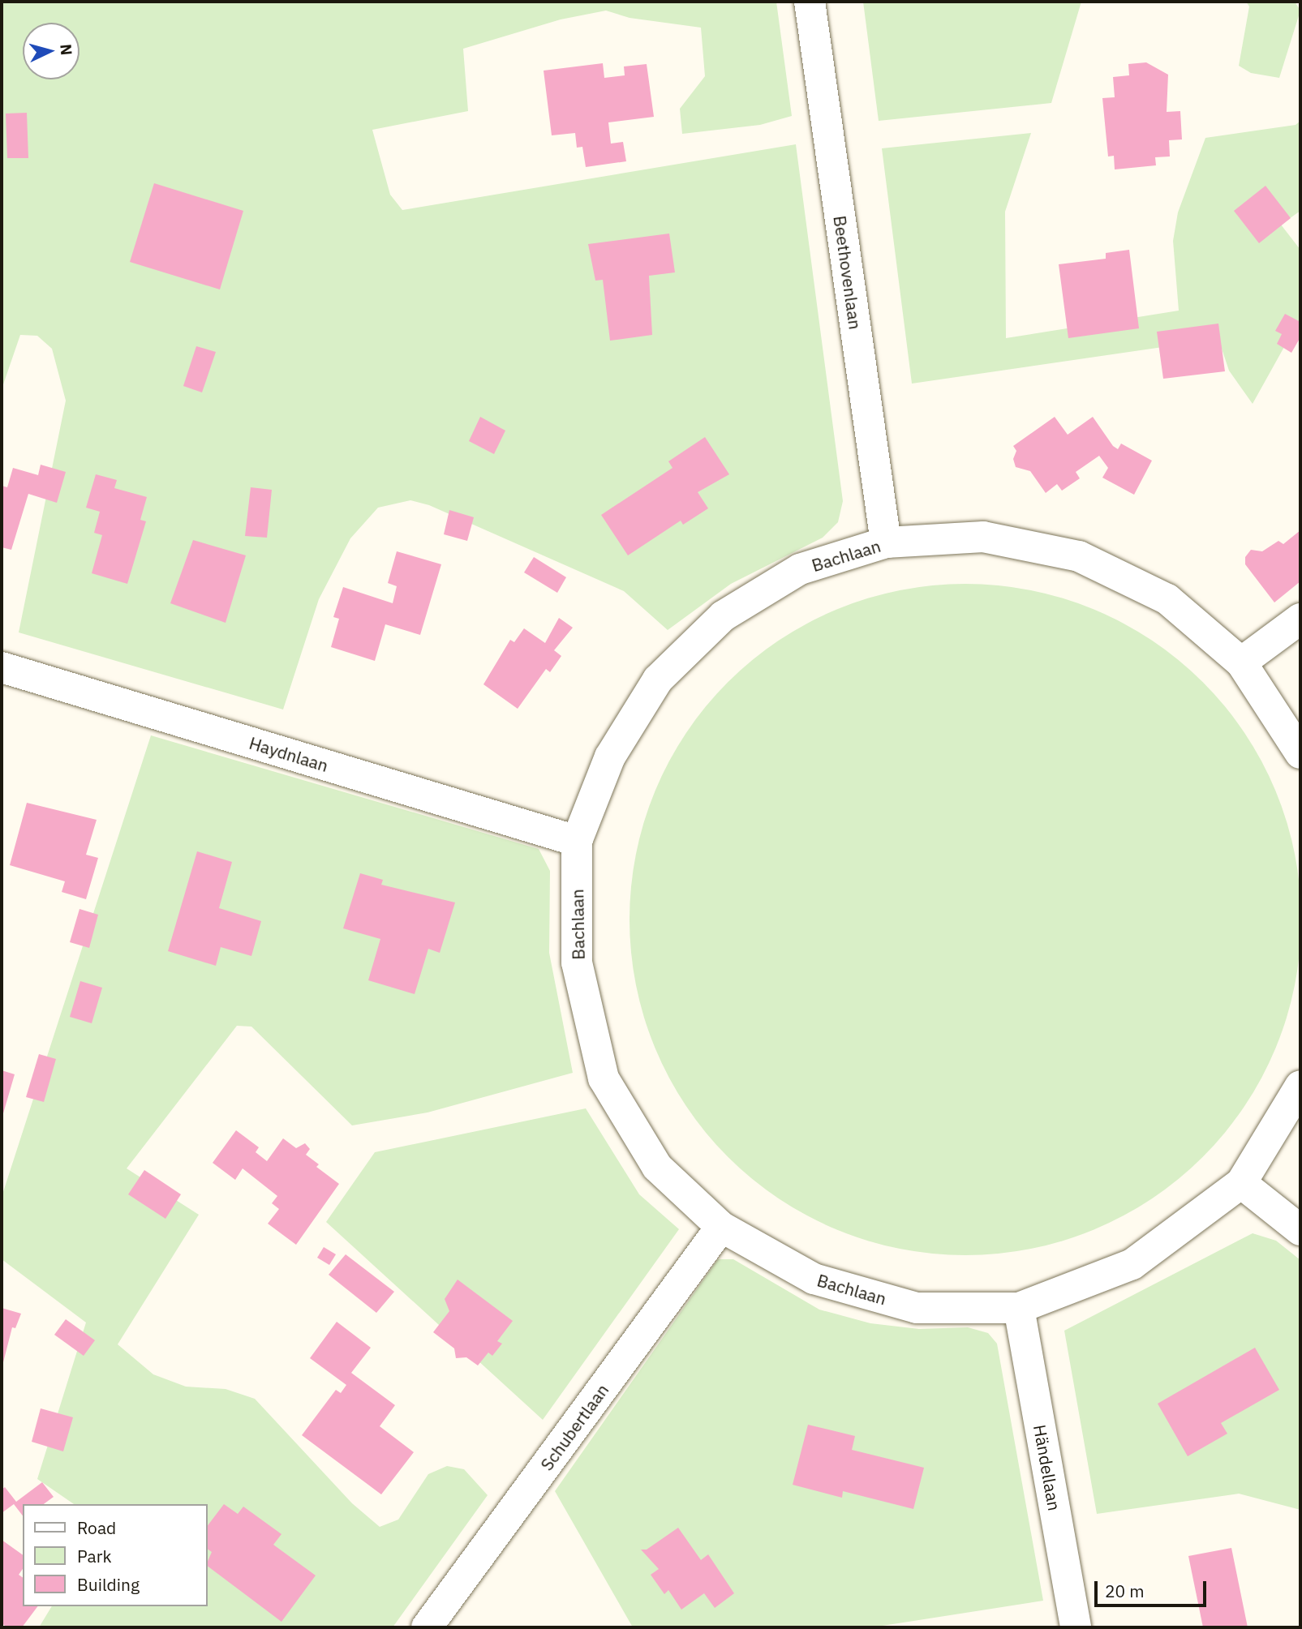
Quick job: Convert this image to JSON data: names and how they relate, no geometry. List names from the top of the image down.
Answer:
{
  "streets": {
    "street": [
      "Beethovenlaan",
      "Bachlaan",
      "Haydnlaan",
      "Schubertlaan",
      "Händellaan"
    ]
  },
  "crossings": [
    ["Beethovenlaan", "Bachlaan"],
    ["Bachlaan", "Haydnlaan"],
    ["Bachlaan", "Schubertlaan"],
    ["Bachlaan", "Händellaan"]
  ],
  "legend": ["Road", "Park", "Building"],
  "scale_bar": "20 m",
  "north": "right"
}
